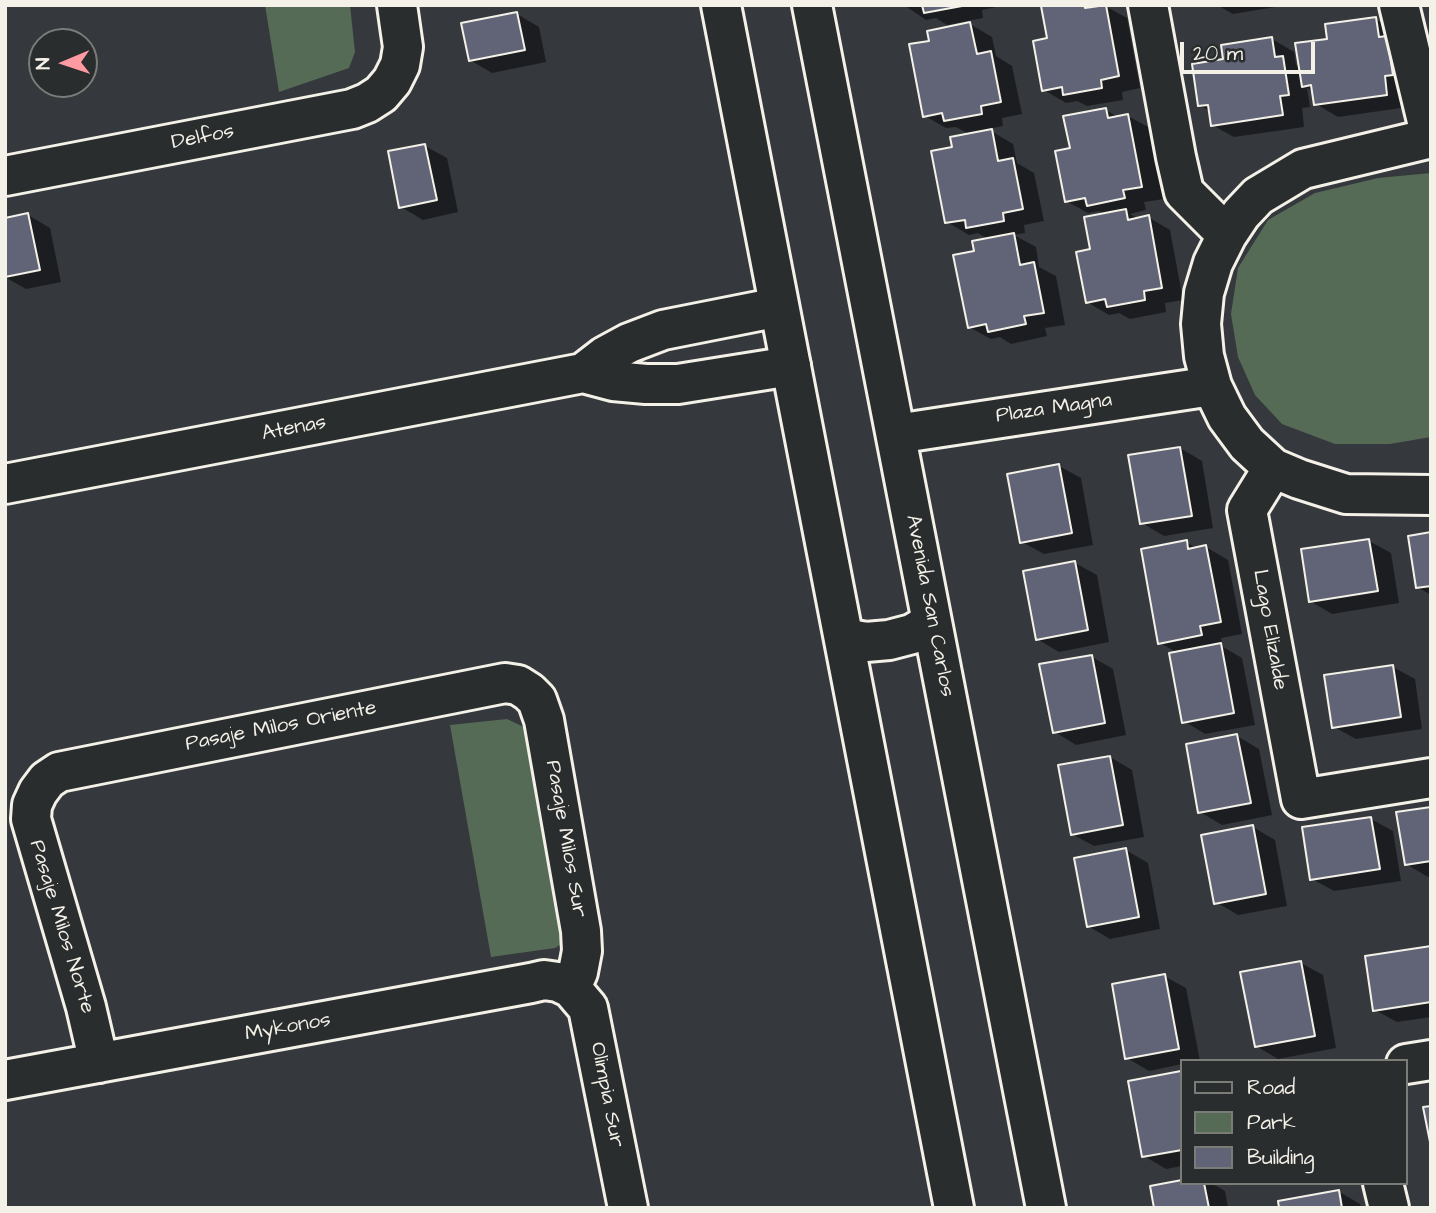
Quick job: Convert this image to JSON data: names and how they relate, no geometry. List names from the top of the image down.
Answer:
{
  "streets": {
    "street": [
      "Delfos",
      "Plaza Magna",
      "Atenas",
      "Avenida San Carlos",
      "Lago Elizalde",
      "Pasaje Milos Oriente",
      "Pasaje Milos Sur",
      "Pasaje Milos Norte",
      "Mykonos",
      "Olimpia Sur"
    ]
  },
  "crossings": [
    ["Plaza Magna", "Avenida San Carlos"],
    ["Pasaje Milos Oriente", "Pasaje Milos Sur"],
    ["Pasaje Milos Oriente", "Pasaje Milos Norte"],
    ["Pasaje Milos Sur", "Mykonos"],
    ["Pasaje Milos Sur", "Olimpia Sur"],
    ["Pasaje Milos Norte", "Mykonos"],
    ["Mykonos", "Olimpia Sur"]
  ],
  "legend": ["Road", "Park", "Building"],
  "scale_bar": "20 m",
  "north": "left"
}
